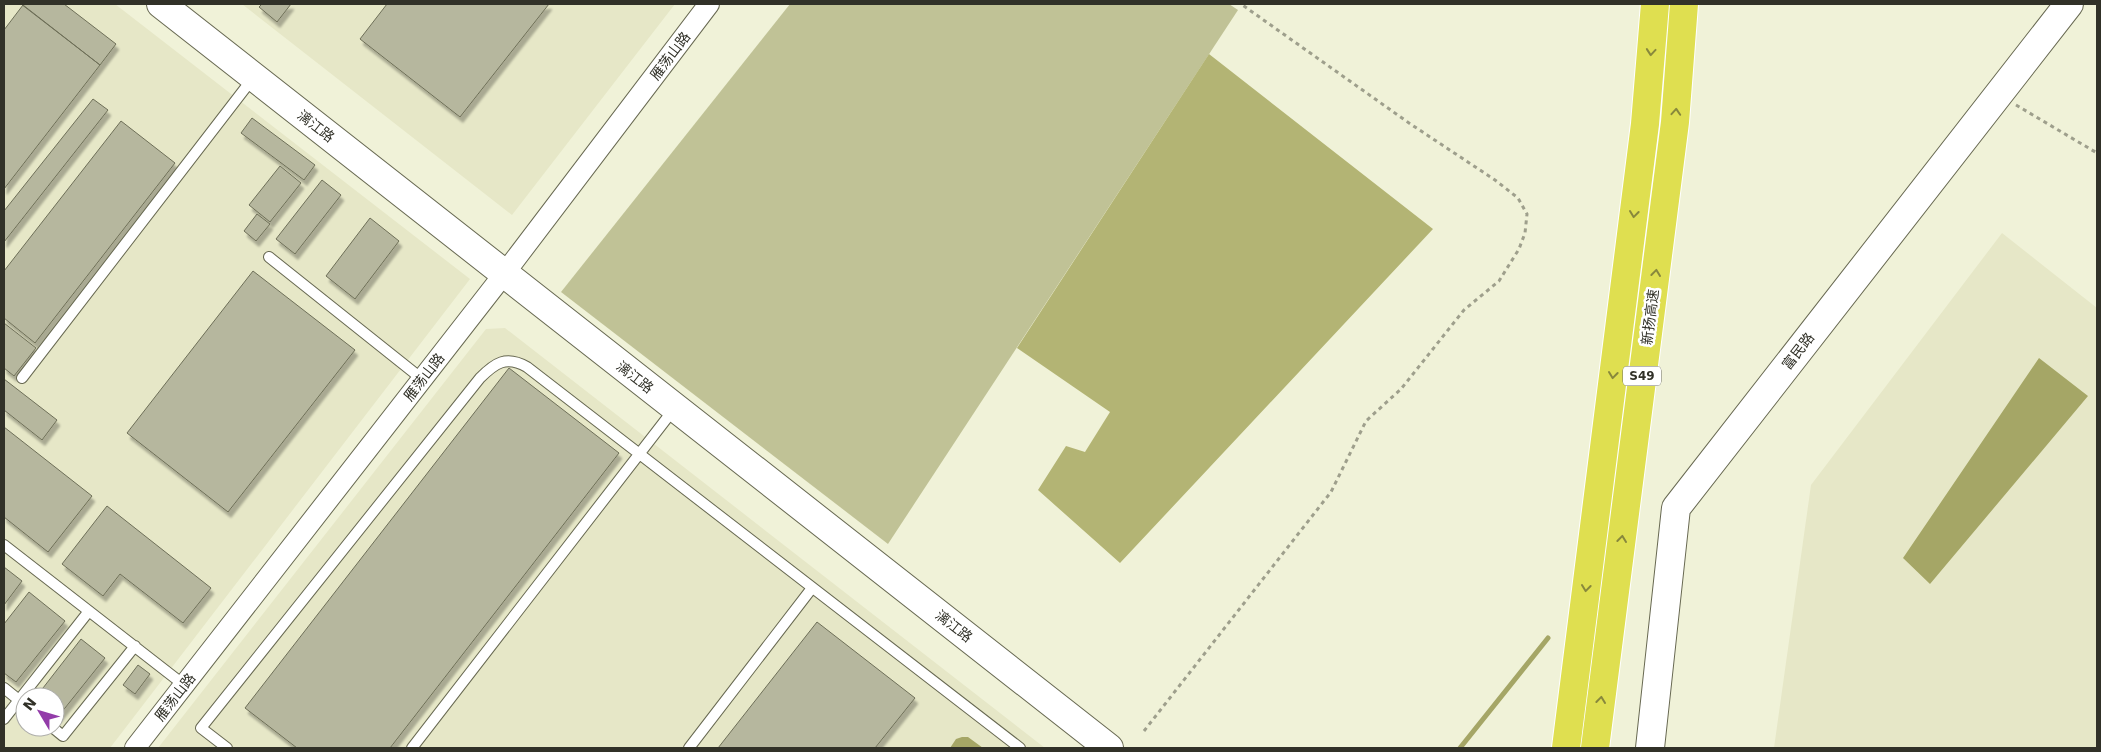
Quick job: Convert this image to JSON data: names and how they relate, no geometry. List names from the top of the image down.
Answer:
{
  "streets": {
    "highway": ["新扬高速", "S49"],
    "street": ["雁荡山路", "漓江路", "富民路"]
  },
  "crossings": [
    ["雁荡山路", "漓江路"]
  ],
  "north": "top left"
}
